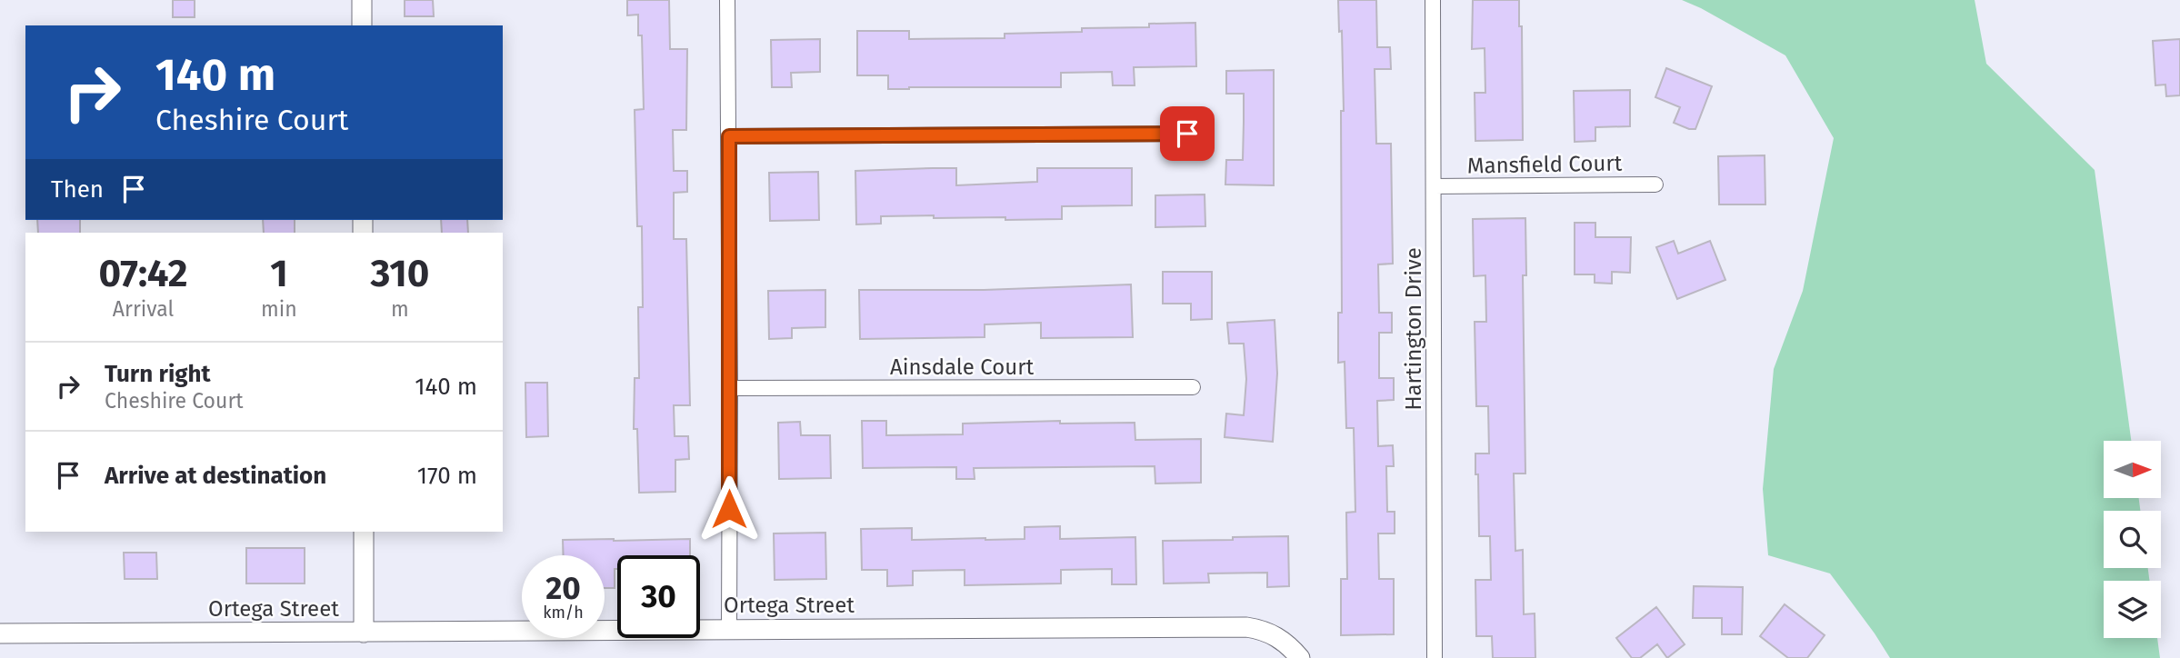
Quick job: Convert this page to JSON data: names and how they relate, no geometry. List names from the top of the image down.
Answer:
{
  "streets": {
    "street": [
      "Mansfield Court",
      "Hartington Drive",
      "Ainsdale Court",
      "Ortega Street"
    ]
  },
  "crossings": [
    ["Mansfield Court", "Hartington Drive"]
  ],
  "north": "right",
  "page": {
    "turn": ["140 m", "Cheshire Court"],
    "then": "Then",
    "eta": [
      "07:42",
      "Arrival",
      "1",
      "min",
      "310",
      "m"
    ],
    "list": [
      {
        "name": "Turn right",
        "note": "Cheshire Court",
        "value": "140 m"
      },
      {
        "name": "Arrive at destination",
        "value": "170 m"
      }
    ],
    "speed": "20 km/h",
    "limit": "30"
  }
}
